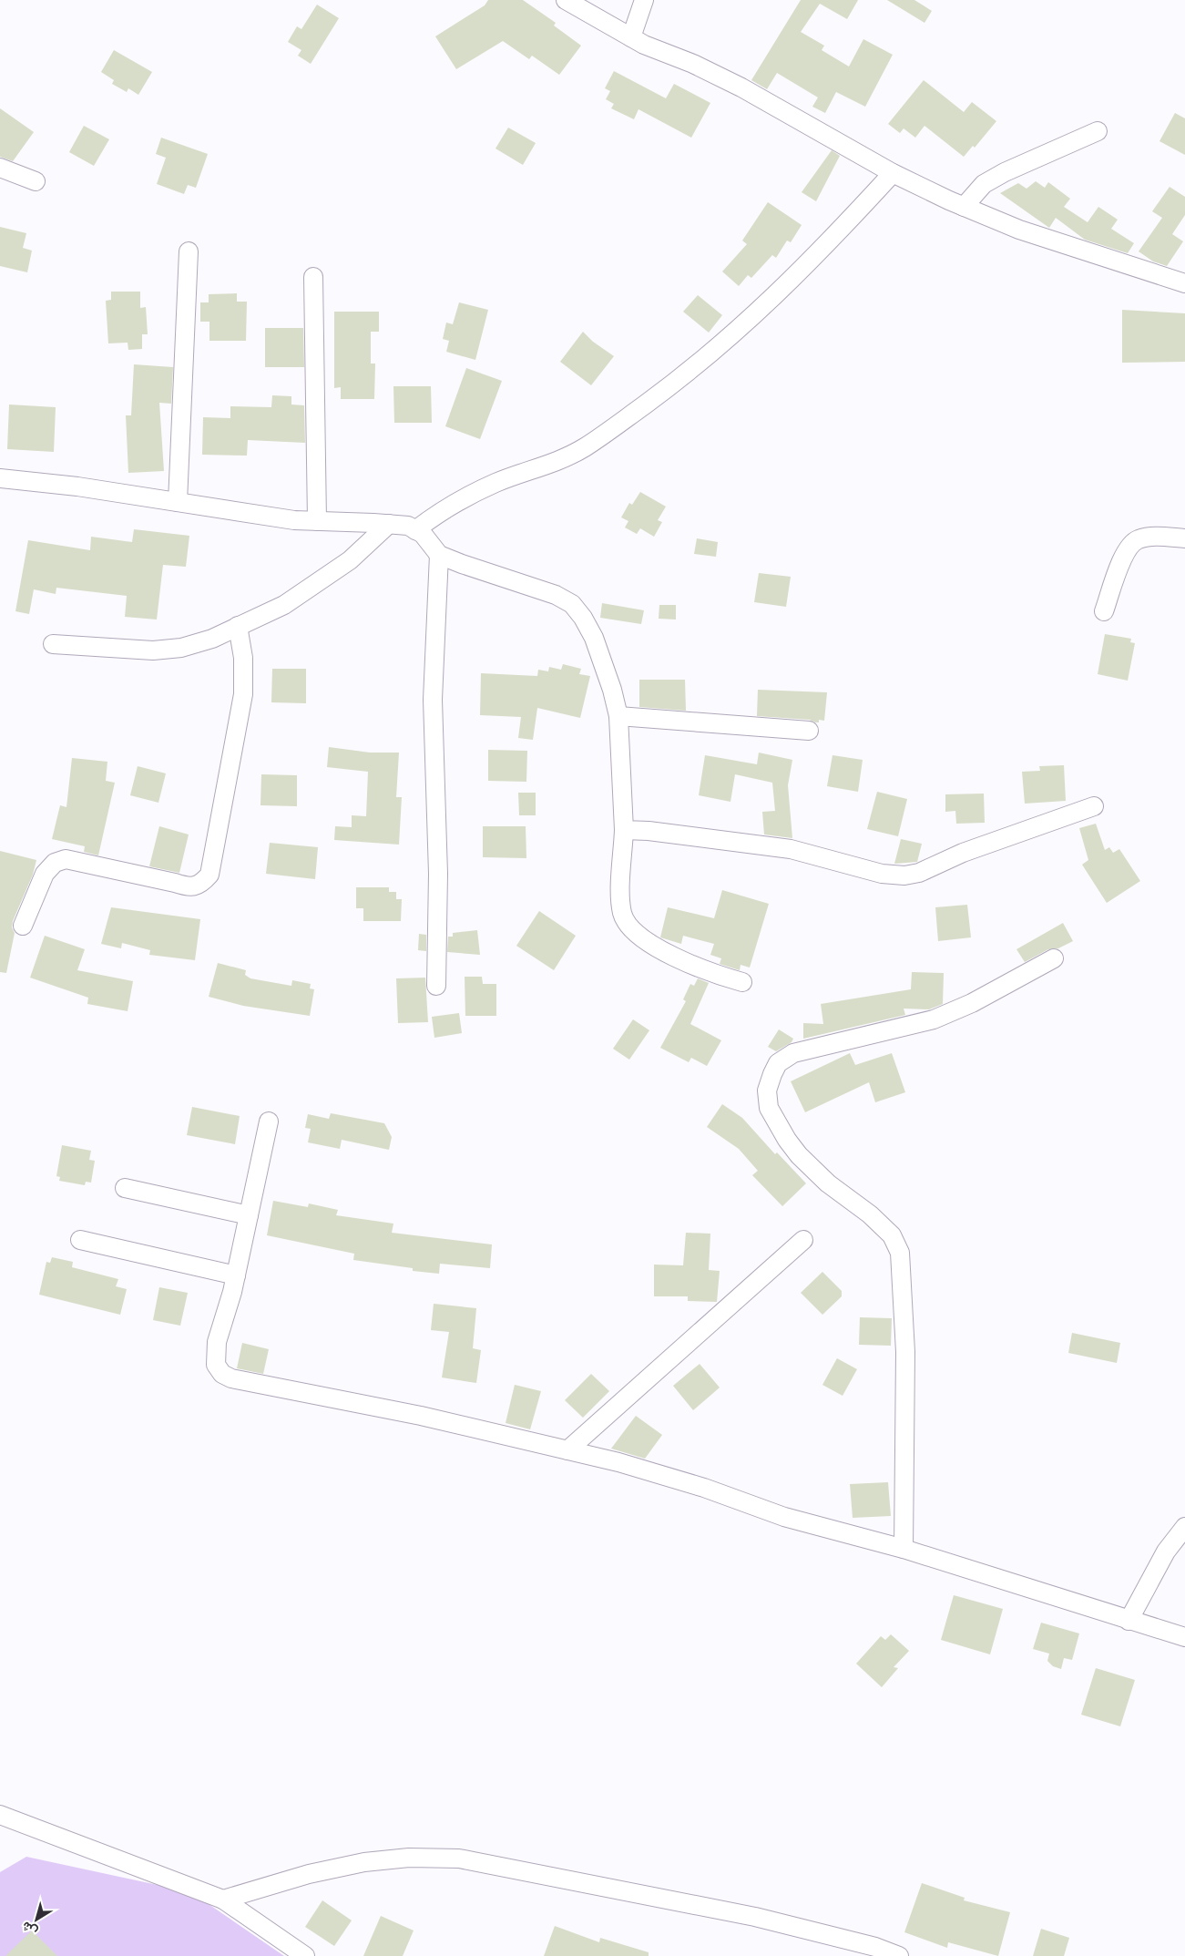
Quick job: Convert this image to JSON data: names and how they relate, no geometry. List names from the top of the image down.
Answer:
{
  "north": "bottom left"
}
